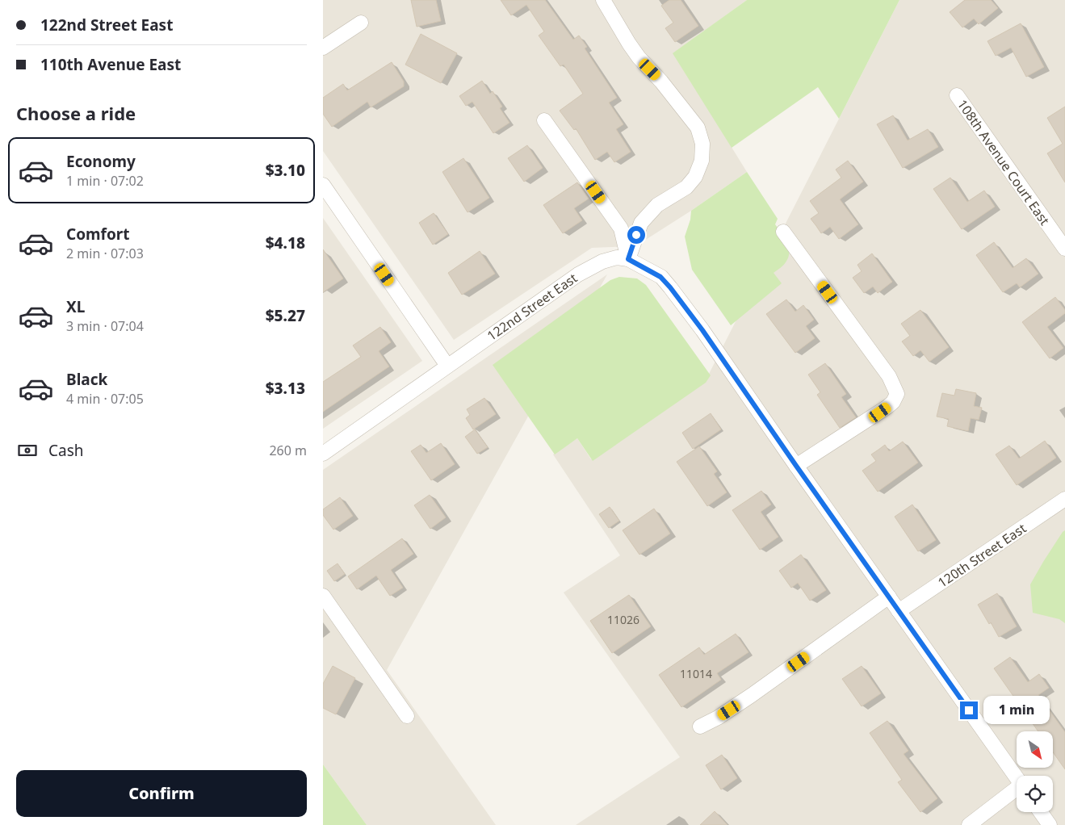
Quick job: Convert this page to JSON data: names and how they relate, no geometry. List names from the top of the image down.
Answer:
{
  "streets": {
    "street": ["108th Avenue Court East", "122nd Street East", "120th Street East"]
  },
  "house_numbers": ["11026", "11014"],
  "north": "bottom right",
  "page": {
    "banner": ["122nd Street East", "110th Avenue East"],
    "heading": "Choose a ride",
    "list": [
      {
        "name": "Economy",
        "note": "1 min · 07:02",
        "value": "$3.10"
      },
      {
        "name": "Comfort",
        "note": "2 min · 07:03",
        "value": "$4.18"
      },
      {
        "name": "XL",
        "note": "3 min · 07:04",
        "value": "$5.27"
      },
      {
        "name": "Black",
        "note": "4 min · 07:05",
        "value": "$3.13"
      }
    ],
    "pay": ["Cash", "260 m"],
    "bubble": "1 min",
    "buttons": "Confirm"
  }
}
